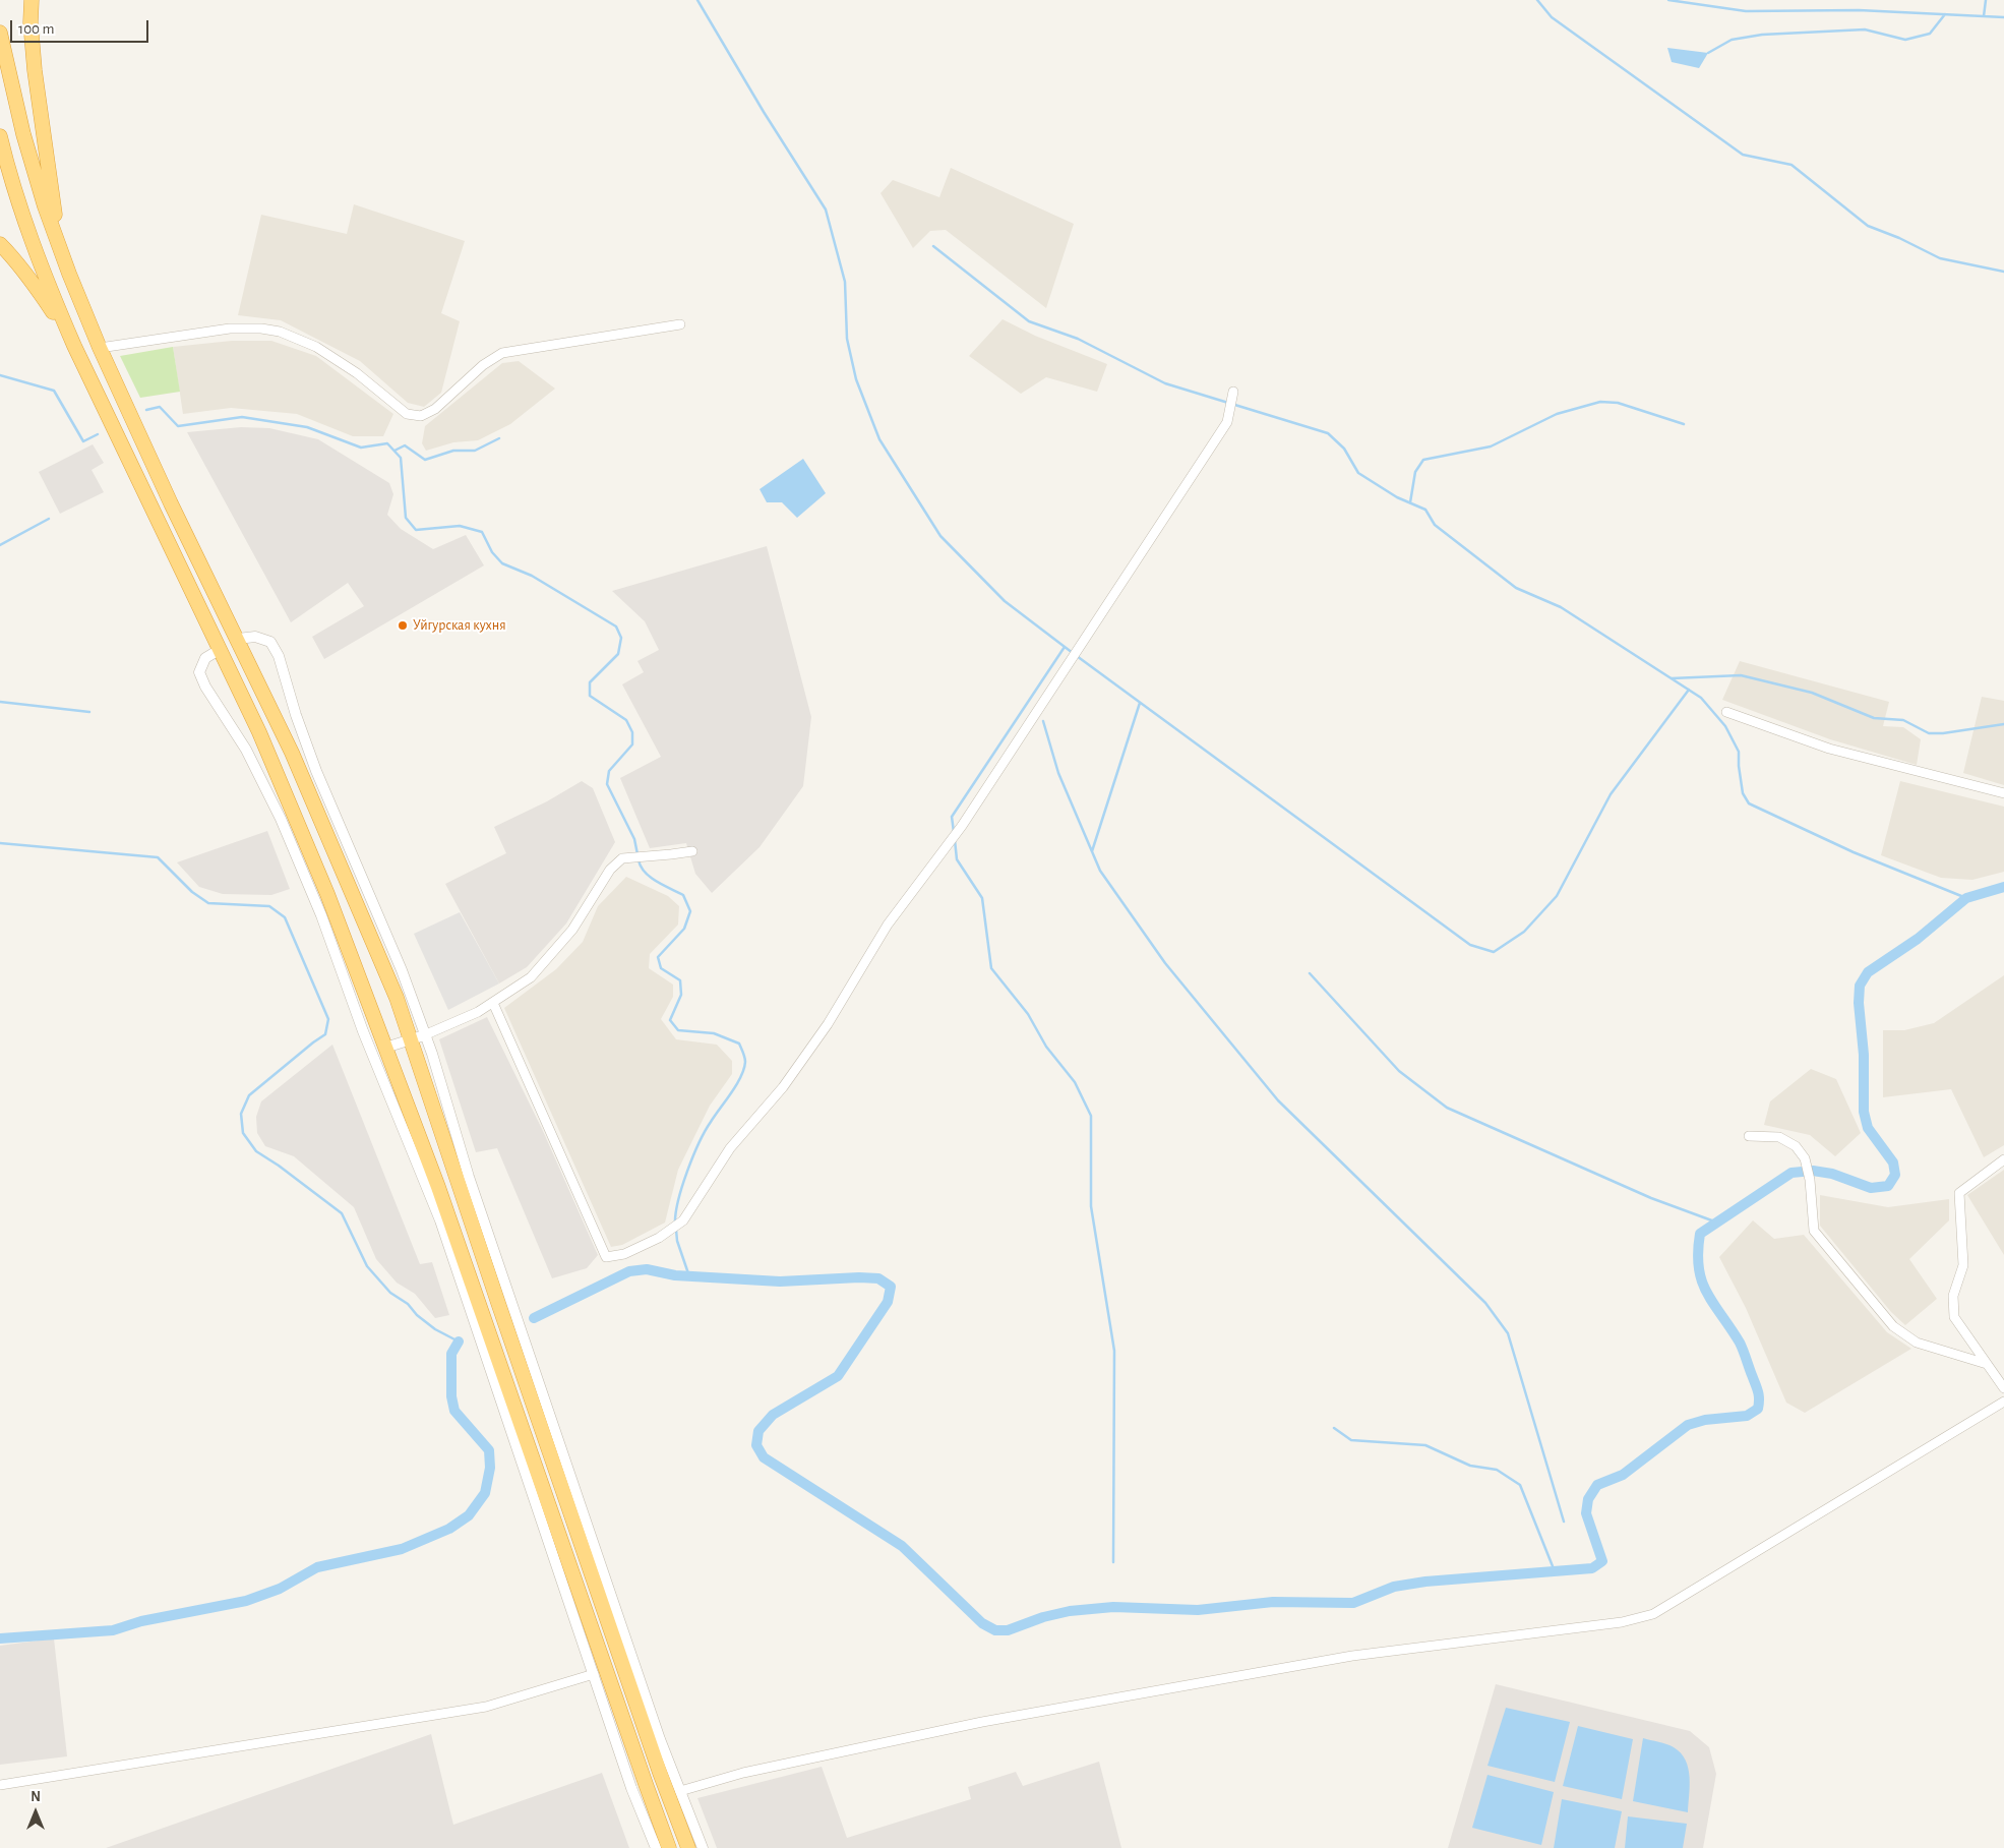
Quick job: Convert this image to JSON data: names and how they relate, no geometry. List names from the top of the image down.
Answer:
{
  "places": ["Уйгурская кухня"],
  "scale_bar": "100 m",
  "north": "top"
}
